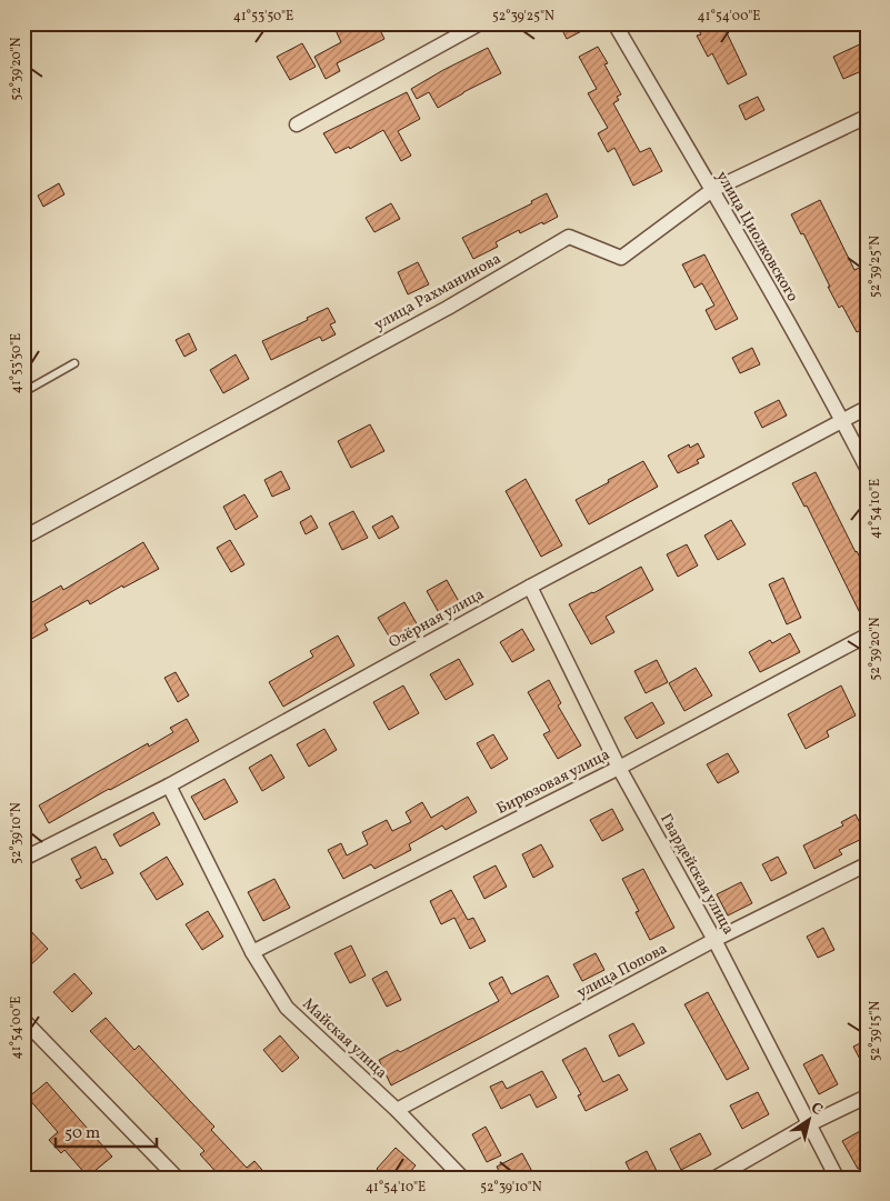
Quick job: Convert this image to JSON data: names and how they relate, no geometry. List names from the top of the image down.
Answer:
{
  "streets": {
    "street": [
      "улица Циолковского",
      "улица Рахманинова",
      "Озёрная улица",
      "Бирюзовая улица",
      "Гвардейская улица",
      "улица Попова",
      "Майская улица"
    ]
  },
  "crossings": [
    ["улица Циолковского", "улица Рахманинова"],
    ["улица Циолковского", "Озёрная улица"],
    ["Озёрная улица", "Гвардейская улица"],
    ["Озёрная улица", "Майская улица"],
    ["Бирюзовая улица", "Гвардейская улица"],
    ["Бирюзовая улица", "Майская улица"],
    ["Гвардейская улица", "улица Попова"],
    ["улица Попова", "Майская улица"]
  ],
  "scale_bar": "50 m",
  "north": "top right",
  "coordinates": [
    "41°53'50\"E",
    "52°39'25\"N",
    "41°54'00\"E",
    "52°39'20\"N",
    "41°54'10\"E",
    "52°39'10\"N",
    "52°39'15\"N"
  ]
}
